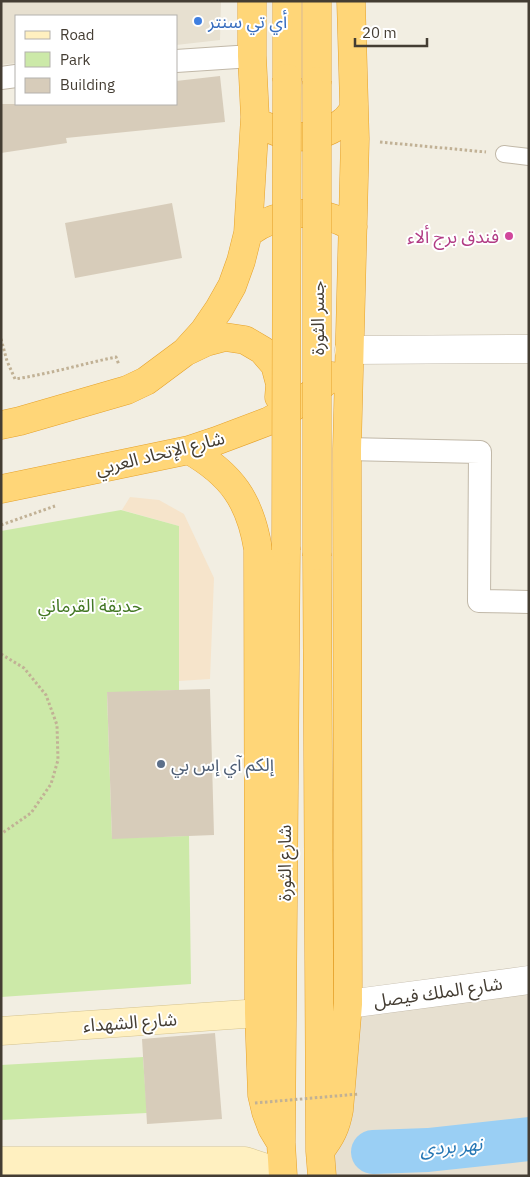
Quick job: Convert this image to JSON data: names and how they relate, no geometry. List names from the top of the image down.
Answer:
{
  "streets": {
    "highway": ["جسر الثورة", "شارع الإتحاد العربي", "شارع الثورة"],
    "main road": ["شارع الشهداء"],
    "street": ["شارع الملك فيصل"]
  },
  "crossings": [
    ["جسر الثورة", "شارع الثورة"]
  ],
  "water": ["نهر بردى"],
  "parks": ["حديقة القرماني"],
  "places": ["أي تي سنتر", "فندق برج ألاء", "إلكم آي إس بي"],
  "legend": ["Road", "Park", "Building"],
  "scale_bar": "20 m"
}
